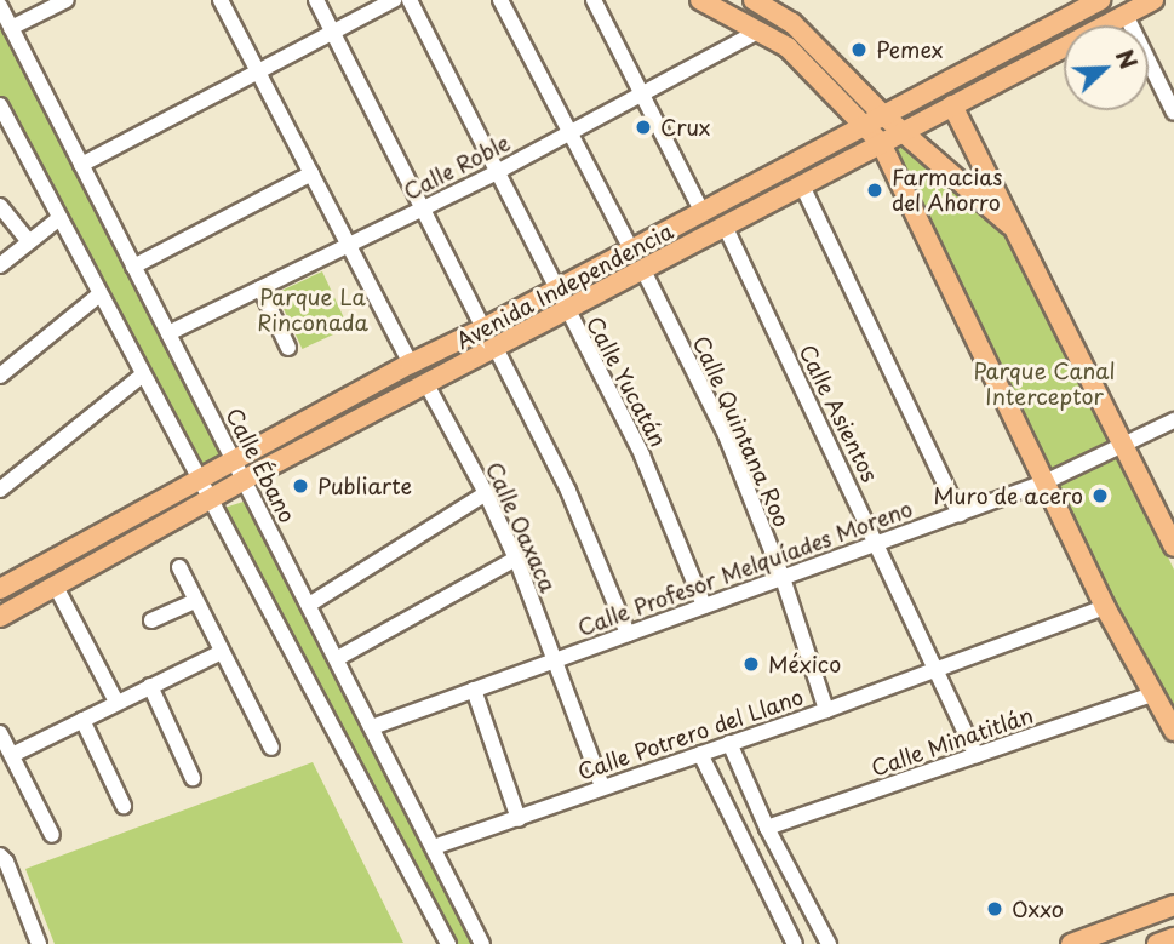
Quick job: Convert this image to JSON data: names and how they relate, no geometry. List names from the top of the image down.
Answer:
{
  "streets": {
    "main road": ["Avenida Independencia"],
    "street": [
      "Calle Roble",
      "Calle Yucatán",
      "Calle Asientos",
      "Calle Quintana Roo",
      "Calle Ébano",
      "Calle Oaxaca",
      "Calle Profesor Melquíades Moreno",
      "Calle Potrero del Llano",
      "Calle Minatitlán"
    ]
  },
  "crossings": [
    ["Calle Roble", "Calle Yucatán"],
    ["Calle Roble", "Calle Ébano"],
    ["Avenida Independencia", "Calle Yucatán"],
    ["Avenida Independencia", "Calle Asientos"],
    ["Avenida Independencia", "Calle Quintana Roo"],
    ["Avenida Independencia", "Calle Ébano"],
    ["Avenida Independencia", "Calle Oaxaca"],
    ["Calle Yucatán", "Calle Profesor Melquíades Moreno"],
    ["Calle Asientos", "Calle Profesor Melquíades Moreno"],
    ["Calle Asientos", "Calle Potrero del Llano"],
    ["Calle Asientos", "Calle Minatitlán"],
    ["Calle Quintana Roo", "Calle Profesor Melquíades Moreno"],
    ["Calle Quintana Roo", "Calle Potrero del Llano"],
    ["Calle Ébano", "Calle Profesor Melquíades Moreno"],
    ["Calle Ébano", "Calle Potrero del Llano"],
    ["Calle Oaxaca", "Calle Profesor Melquíades Moreno"],
    ["Calle Oaxaca", "Calle Potrero del Llano"]
  ],
  "parks": ["Parque La Rinconada", "Parque Canal Interceptor"],
  "places": [
    "Pemex",
    "Crux",
    "Farmacias del Ahorro",
    "Publiarte",
    "Muro de acero",
    "México",
    "Oxxo"
  ],
  "north": "top right"
}
